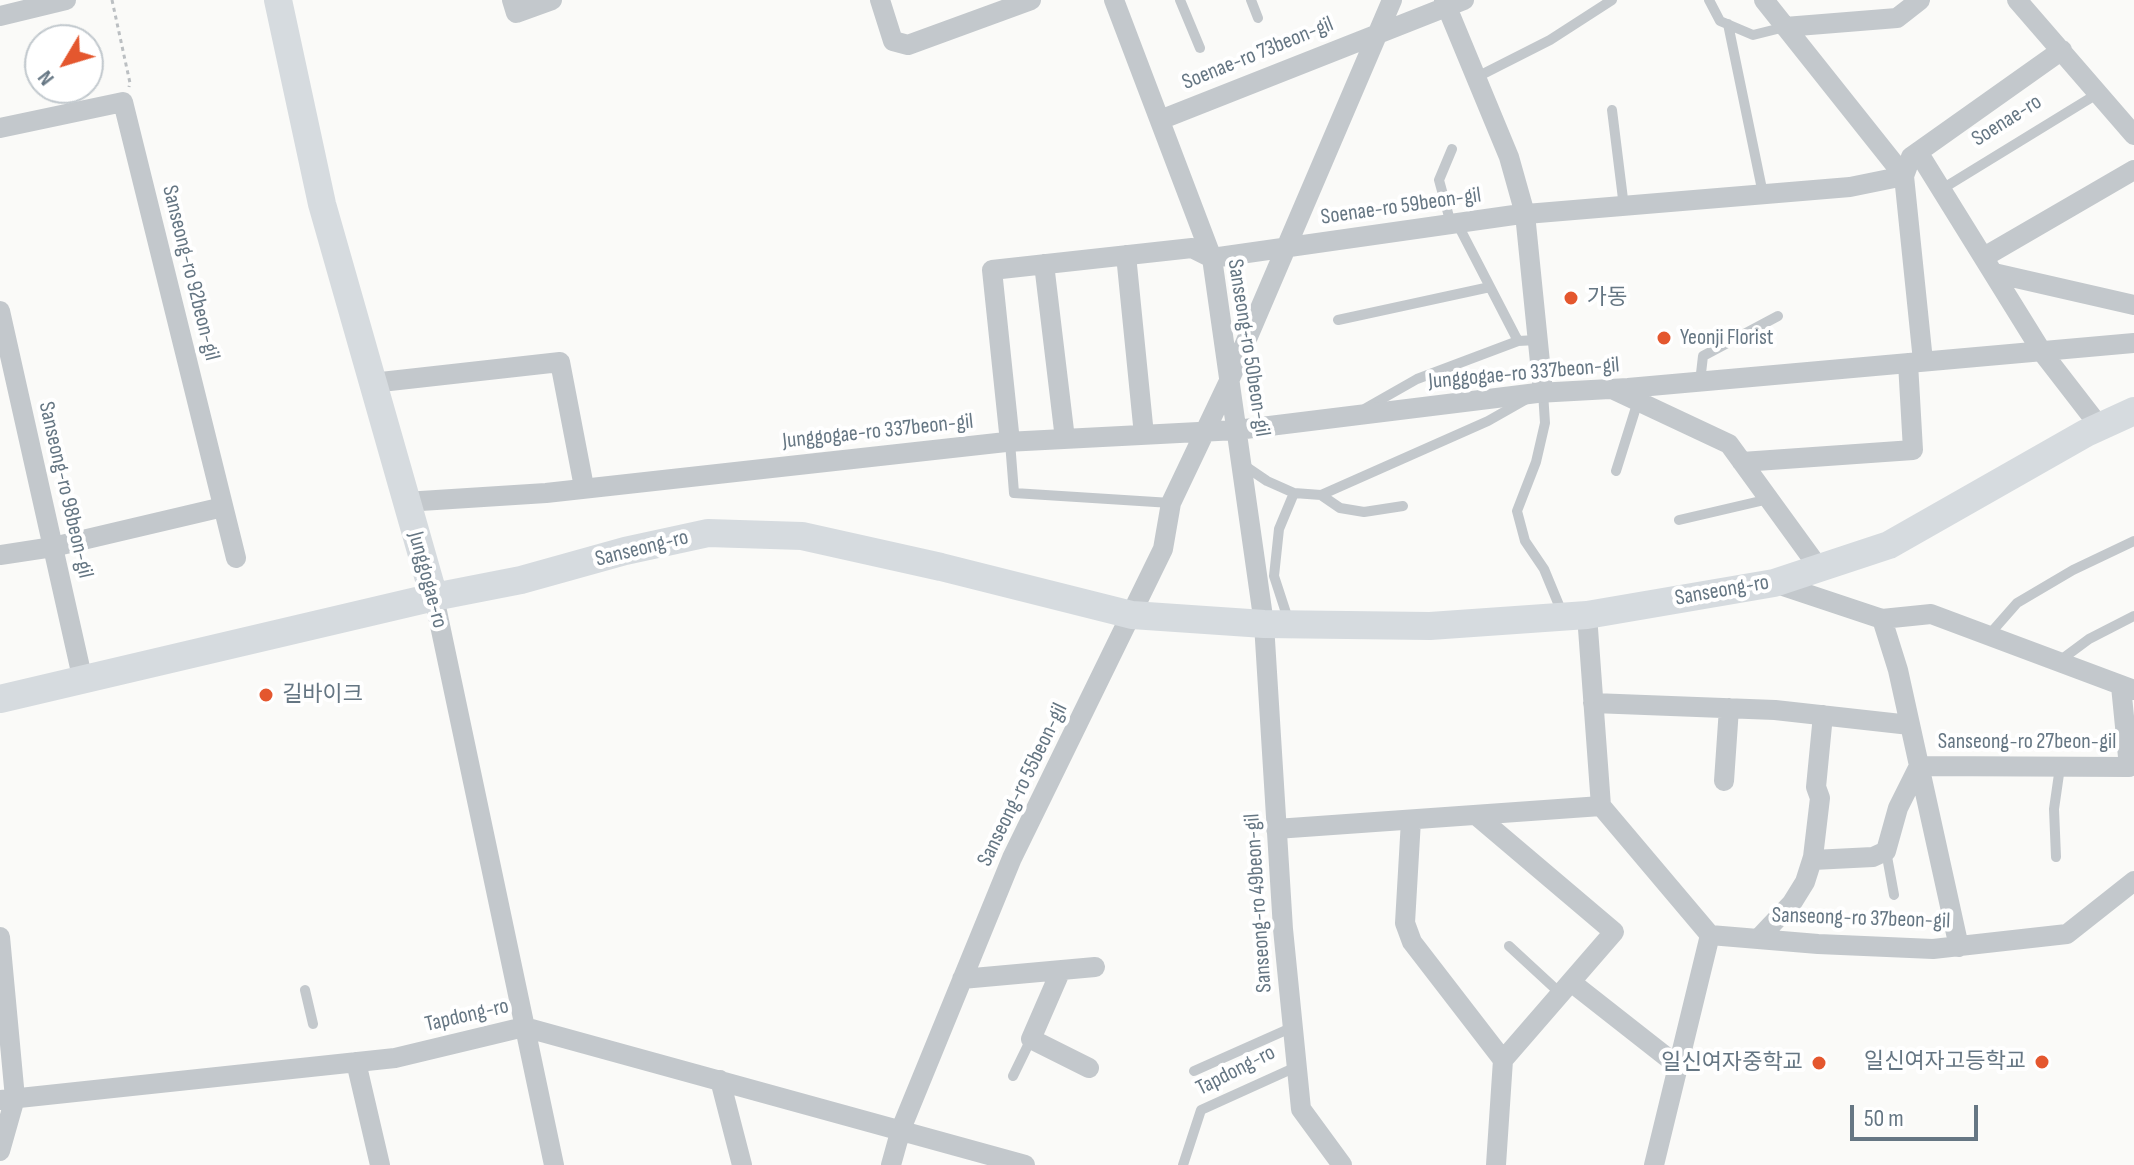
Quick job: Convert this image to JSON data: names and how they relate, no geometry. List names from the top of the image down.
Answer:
{
  "streets": {
    "street": [
      "Soenae-ro 73beon-gil",
      "Soenae-ro 59beon-gil",
      "Sanseong-ro 92beon-gil",
      "Sanseong-ro 50beon-gil",
      "Junggogae-ro 337beon-gil",
      "Sanseong-ro 98beon-gil",
      "Sanseong-ro",
      "Junggogae-ro",
      "Sanseong-ro 27beon-gil",
      "Sanseong-ro 55beon-gil",
      "Sanseong-ro 49beon-gil",
      "Sanseong-ro 37beon-gil",
      "Tapdong-ro"
    ],
    "lane": ["Soenae-ro"]
  },
  "crossings": [
    ["Soenae-ro 73beon-gil", "Soenae-ro 59beon-gil"],
    ["Soenae-ro 73beon-gil", "Sanseong-ro 50beon-gil"],
    ["Soenae-ro 59beon-gil", "Sanseong-ro 50beon-gil"],
    ["Soenae-ro 59beon-gil", "Junggogae-ro 337beon-gil"],
    ["Soenae-ro 59beon-gil", "Sanseong-ro 55beon-gil"],
    ["Sanseong-ro 50beon-gil", "Junggogae-ro 337beon-gil"],
    ["Sanseong-ro 50beon-gil", "Sanseong-ro"],
    ["Sanseong-ro 50beon-gil", "Sanseong-ro 49beon-gil"],
    ["Junggogae-ro 337beon-gil", "Junggogae-ro"],
    ["Sanseong-ro 98beon-gil", "Sanseong-ro"],
    ["Sanseong-ro", "Junggogae-ro"],
    ["Sanseong-ro", "Sanseong-ro 55beon-gil"],
    ["Sanseong-ro", "Sanseong-ro 49beon-gil"],
    ["Junggogae-ro", "Tapdong-ro"],
    ["Sanseong-ro 27beon-gil", "Sanseong-ro 37beon-gil"],
    ["Sanseong-ro 55beon-gil", "Tapdong-ro"],
    ["Sanseong-ro 49beon-gil", "Tapdong-ro"]
  ],
  "places": [
    "가동",
    "Yeonji Florist",
    "길바이크",
    "일신여자고등학교",
    "일신여자중학교"
  ],
  "scale_bar": "50 m",
  "north": "bottom left"
}
